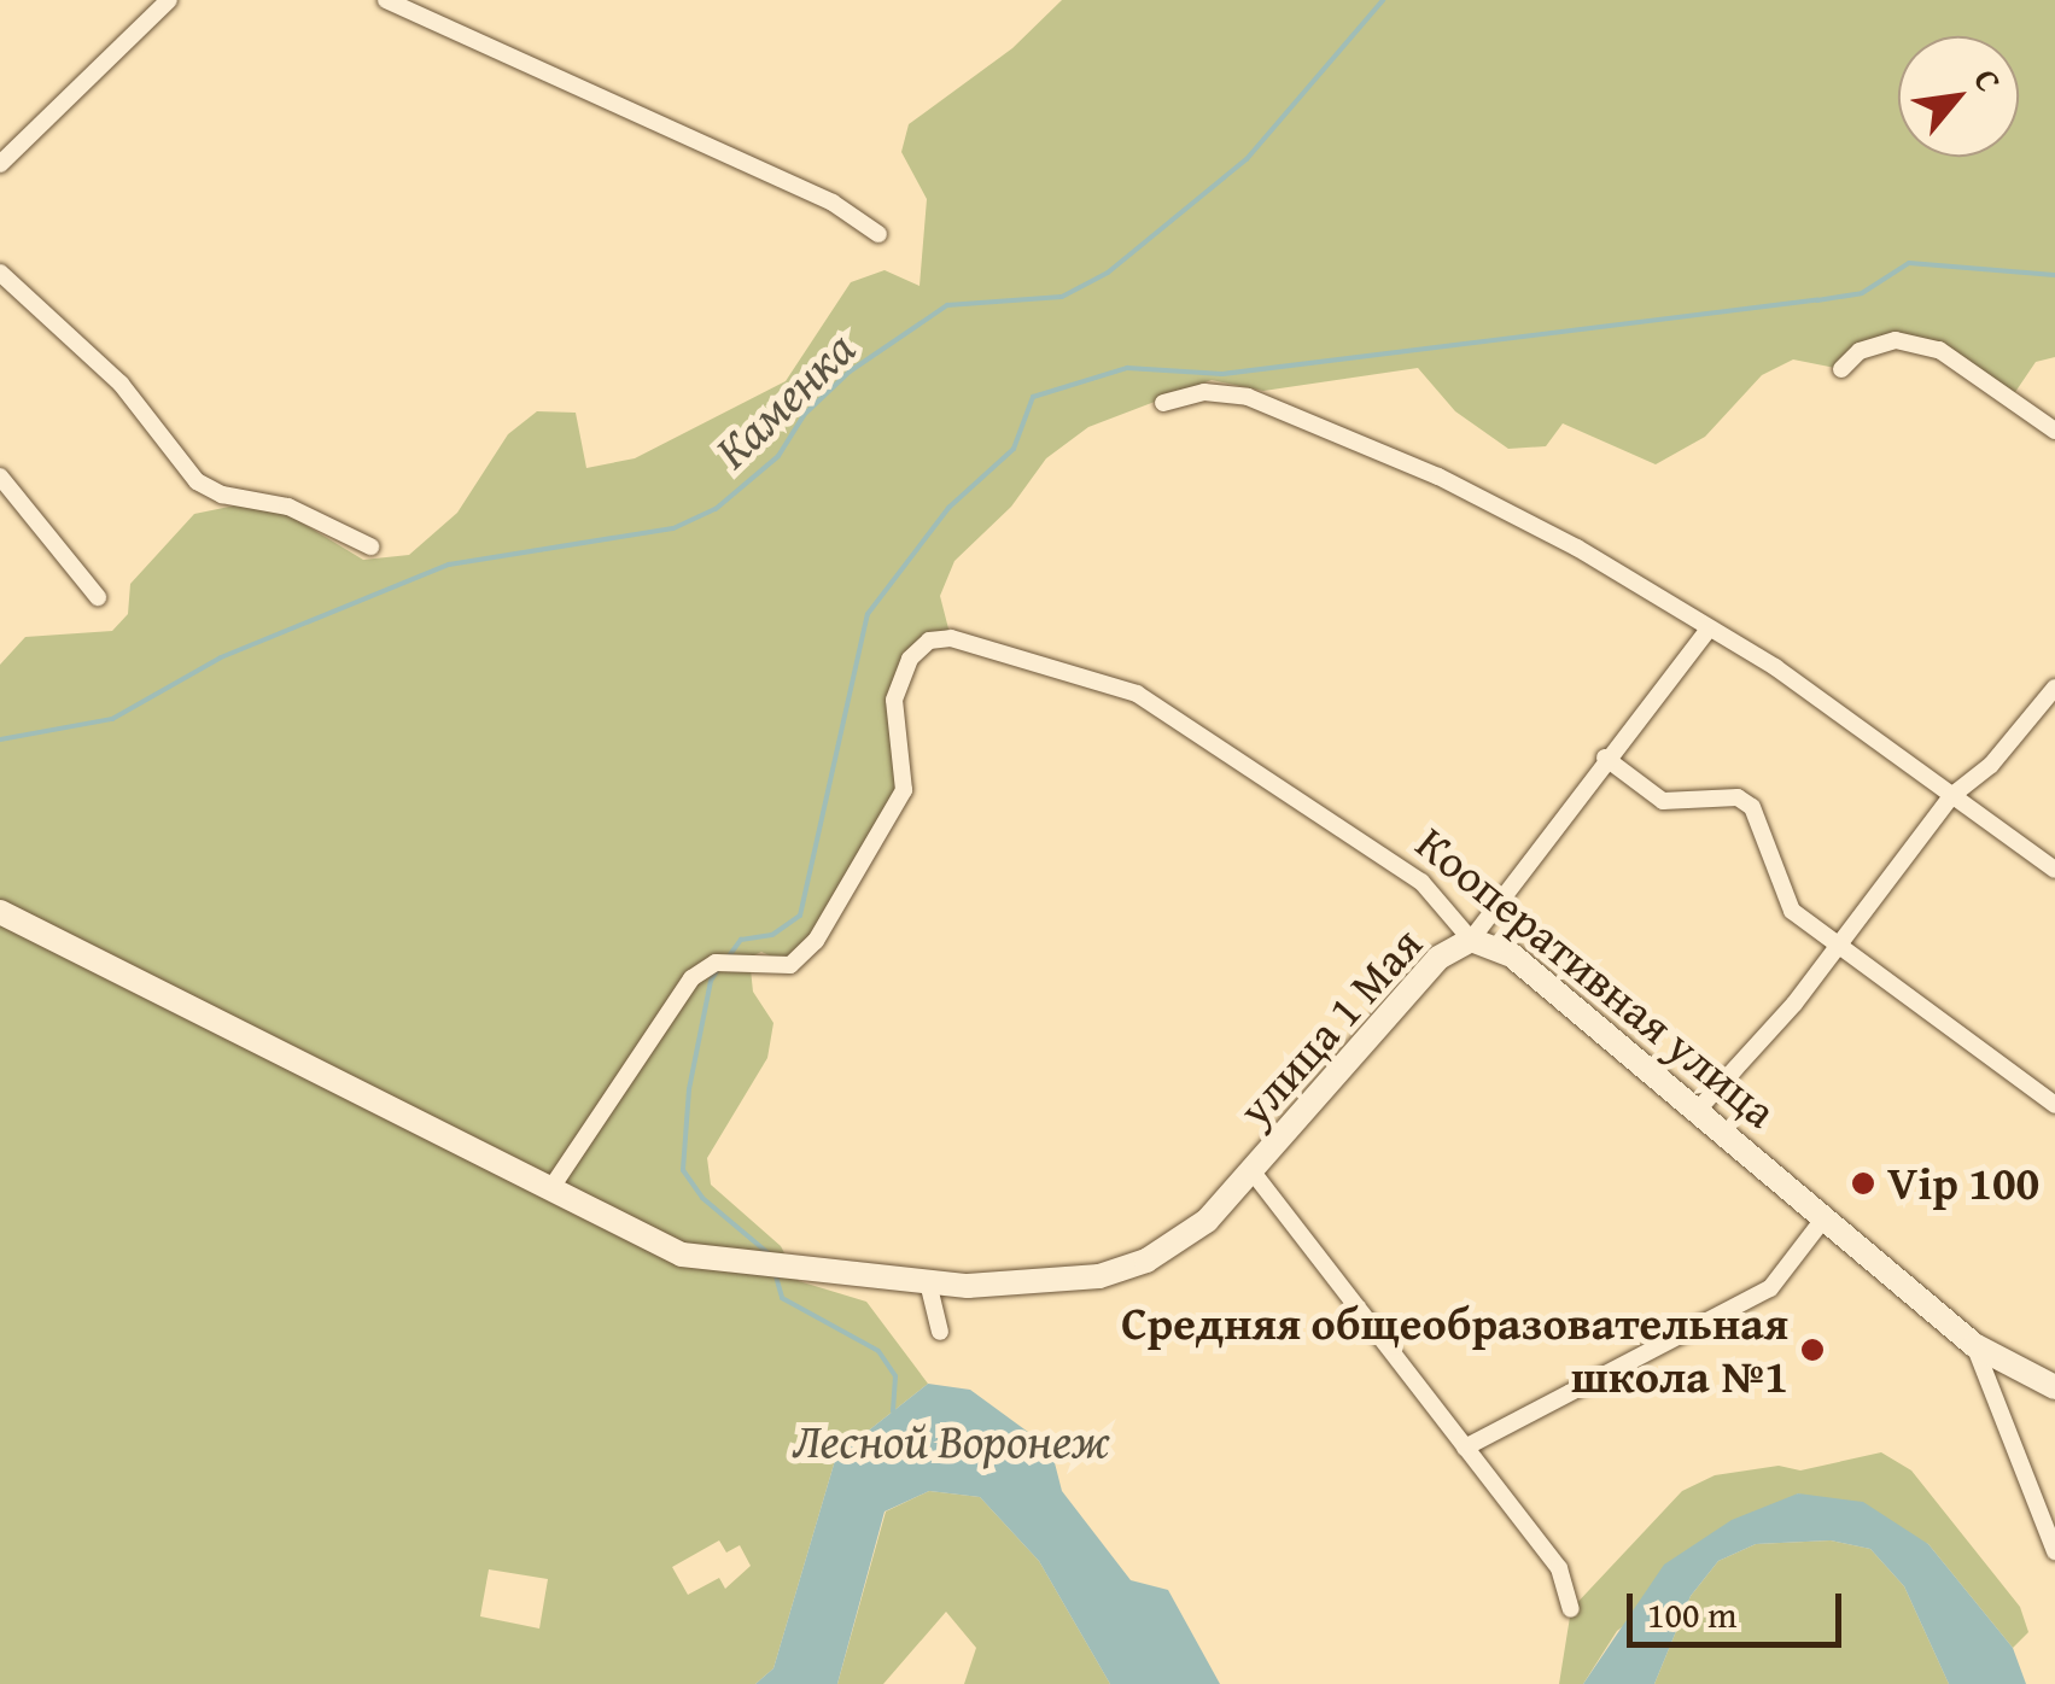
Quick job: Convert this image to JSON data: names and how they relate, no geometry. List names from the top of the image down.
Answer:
{
  "streets": {
    "street": ["Кооперативная улица", "улица 1 Мая"]
  },
  "crossings": [
    ["Кооперативная улица", "улица 1 Мая"]
  ],
  "water": ["Каменка", "Лесной Воронеж"],
  "places": ["Vip 100", "Средняя общеобразовательная школа №1"],
  "scale_bar": "100 m",
  "north": "top right"
}
